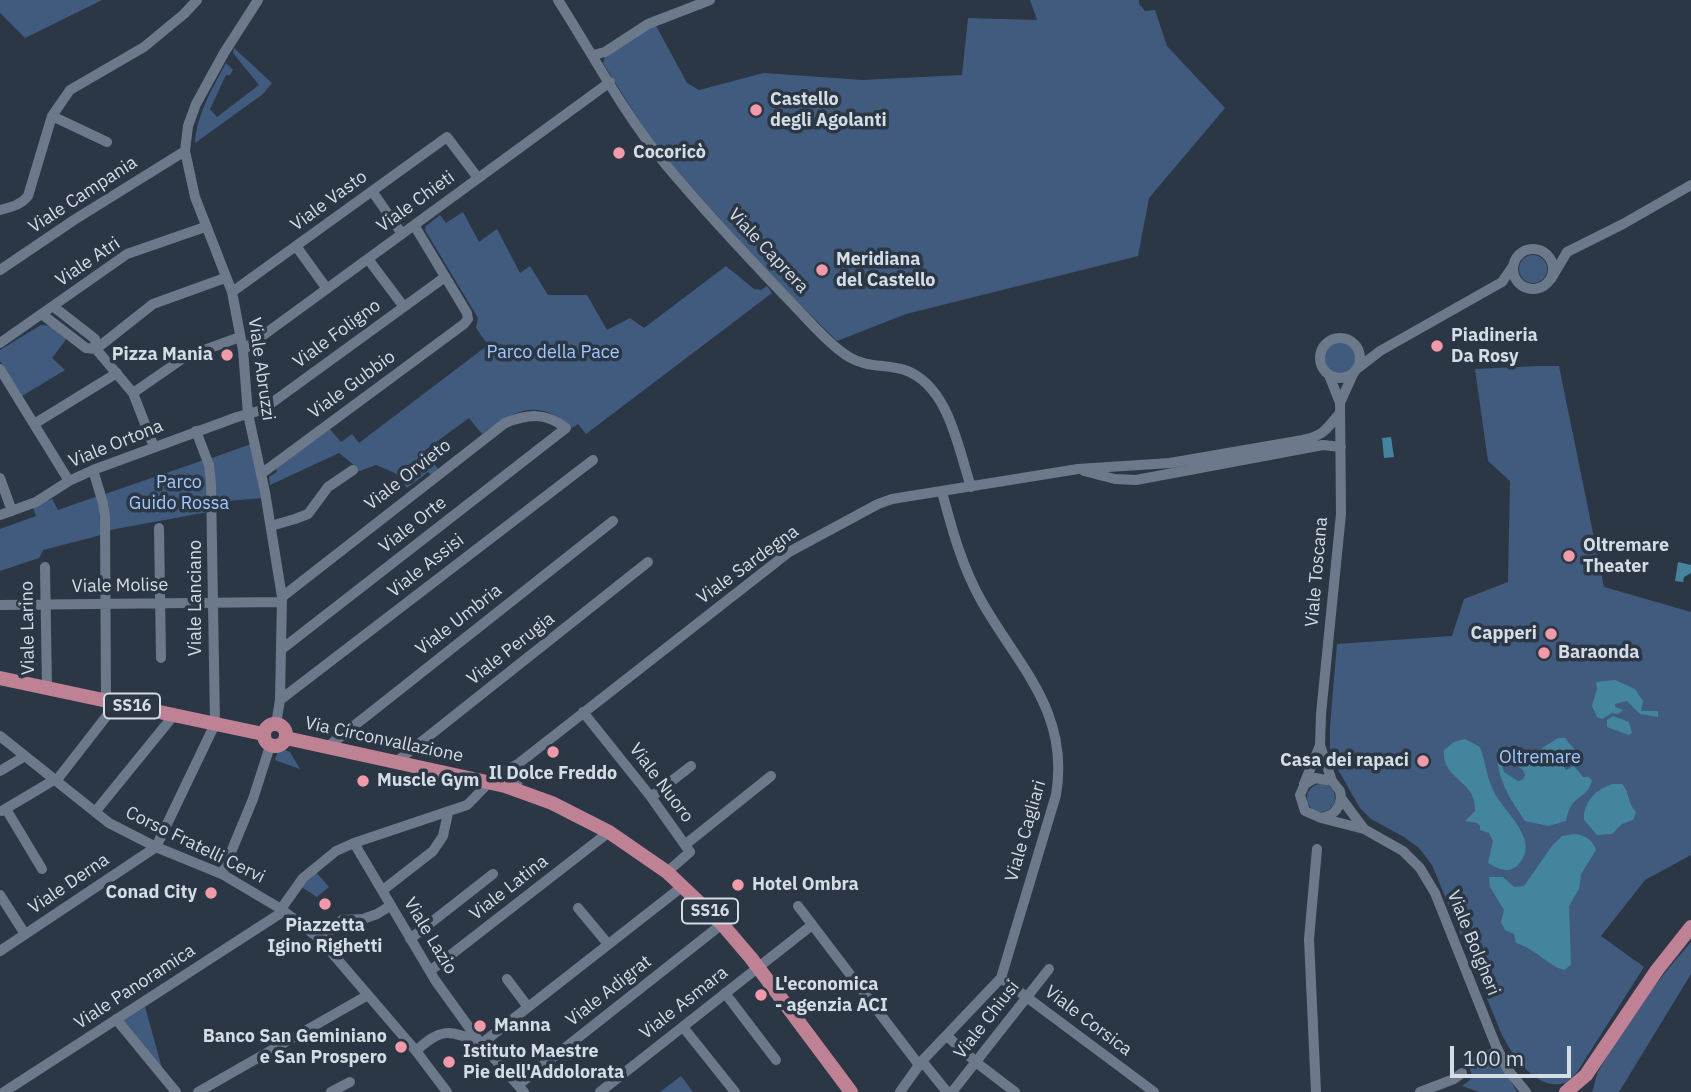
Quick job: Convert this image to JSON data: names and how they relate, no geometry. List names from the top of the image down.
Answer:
{
  "streets": {
    "main road": ["SS16", "Via Circonvallazione"],
    "street": [
      "Viale Campania",
      "Viale Vasto",
      "Viale Chieti",
      "Viale Caprera",
      "Viale Atri",
      "Viale Foligno",
      "Viale Abruzzi",
      "Viale Gubbio",
      "Viale Ortona",
      "Viale Orvieto",
      "Viale Orte",
      "Viale Sardegna",
      "Viale Assisi",
      "Viale Toscana",
      "Viale Molise",
      "Viale Lanciano",
      "Viale Umbria",
      "Viale Larino",
      "Viale Perugia",
      "Viale Nuoro",
      "Viale Cagliari",
      "Corso Fratelli Cervi",
      "Viale Derna",
      "Viale Latina",
      "Viale Lazio",
      "Viale Bolgheri",
      "Viale Panoramica",
      "Viale Adigrat",
      "Viale Asmara",
      "Viale Chiusi",
      "Viale Corsica"
    ]
  },
  "crossings": [
    ["Viale Campania", "Viale Abruzzi"],
    ["Viale Vasto", "Viale Chieti"],
    ["Viale Vasto", "Viale Abruzzi"],
    ["Viale Chieti", "Viale Caprera"],
    ["Viale Chieti", "Viale Abruzzi"],
    ["Viale Caprera", "Viale Sardegna"],
    ["Viale Atri", "Viale Abruzzi"],
    ["Viale Foligno", "Viale Abruzzi"],
    ["Viale Foligno", "Viale Gubbio"],
    ["Viale Foligno", "Viale Ortona"],
    ["Viale Abruzzi", "Viale Gubbio"],
    ["Viale Abruzzi", "Viale Ortona"],
    ["Viale Abruzzi", "Viale Orvieto"],
    ["Viale Abruzzi", "Viale Orte"],
    ["Viale Abruzzi", "Viale Assisi"],
    ["Viale Abruzzi", "Viale Molise"],
    ["Viale Abruzzi", "SS16"],
    ["Viale Abruzzi", "Via Circonvallazione"],
    ["Viale Ortona", "Viale Lanciano"],
    ["Viale Orvieto", "Viale Orte"],
    ["Viale Orvieto", "Viale Molise"],
    ["Viale Sardegna", "Viale Toscana"],
    ["Viale Sardegna", "Via Circonvallazione"],
    ["Viale Sardegna", "Viale Nuoro"],
    ["Viale Sardegna", "Viale Cagliari"],
    ["Viale Sardegna", "Corso Fratelli Cervi"],
    ["Viale Sardegna", "Viale Lazio"],
    ["Viale Sardegna", "Viale Panoramica"],
    ["Viale Toscana", "Viale Bolgheri"],
    ["Viale Molise", "Viale Lanciano"],
    ["Viale Molise", "Viale Larino"],
    ["Viale Lanciano", "SS16"],
    ["Viale Umbria", "Via Circonvallazione"],
    ["Viale Larino", "SS16"],
    ["Viale Perugia", "Via Circonvallazione"],
    ["SS16", "Via Circonvallazione"],
    ["Via Circonvallazione", "Viale Nuoro"],
    ["Via Circonvallazione", "Viale Latina"],
    ["Via Circonvallazione", "Viale Adigrat"],
    ["Via Circonvallazione", "Viale Asmara"],
    ["Viale Cagliari", "Viale Corsica"],
    ["Corso Fratelli Cervi", "Viale Derna"],
    ["Corso Fratelli Cervi", "Viale Lazio"],
    ["Corso Fratelli Cervi", "Viale Panoramica"],
    ["Viale Latina", "Viale Lazio"],
    ["Viale Lazio", "Viale Adigrat"],
    ["Viale Chiusi", "Viale Corsica"]
  ],
  "parks": ["Parco della Pace", "Parco Guido Rossa", "Oltremare"],
  "places": [
    "Castello degli Agolanti",
    "Cocoricò",
    "Meridiana del Castello",
    "Piadineria Da Rosy",
    "Pizza Mania",
    "Oltremare Theater",
    "Capperi",
    "Baraonda",
    "Il Dolce Freddo",
    "Casa dei rapaci",
    "Muscle Gym",
    "Hotel Ombra",
    "Conad City",
    "Piazzetta Igino Righetti",
    "L'economica - agenzia ACI",
    "Manna",
    "Banco San Geminiano e San Prospero",
    "Istituto Maestre Pie dell'Addolorata"
  ],
  "scale_bar": "100 m"
}
